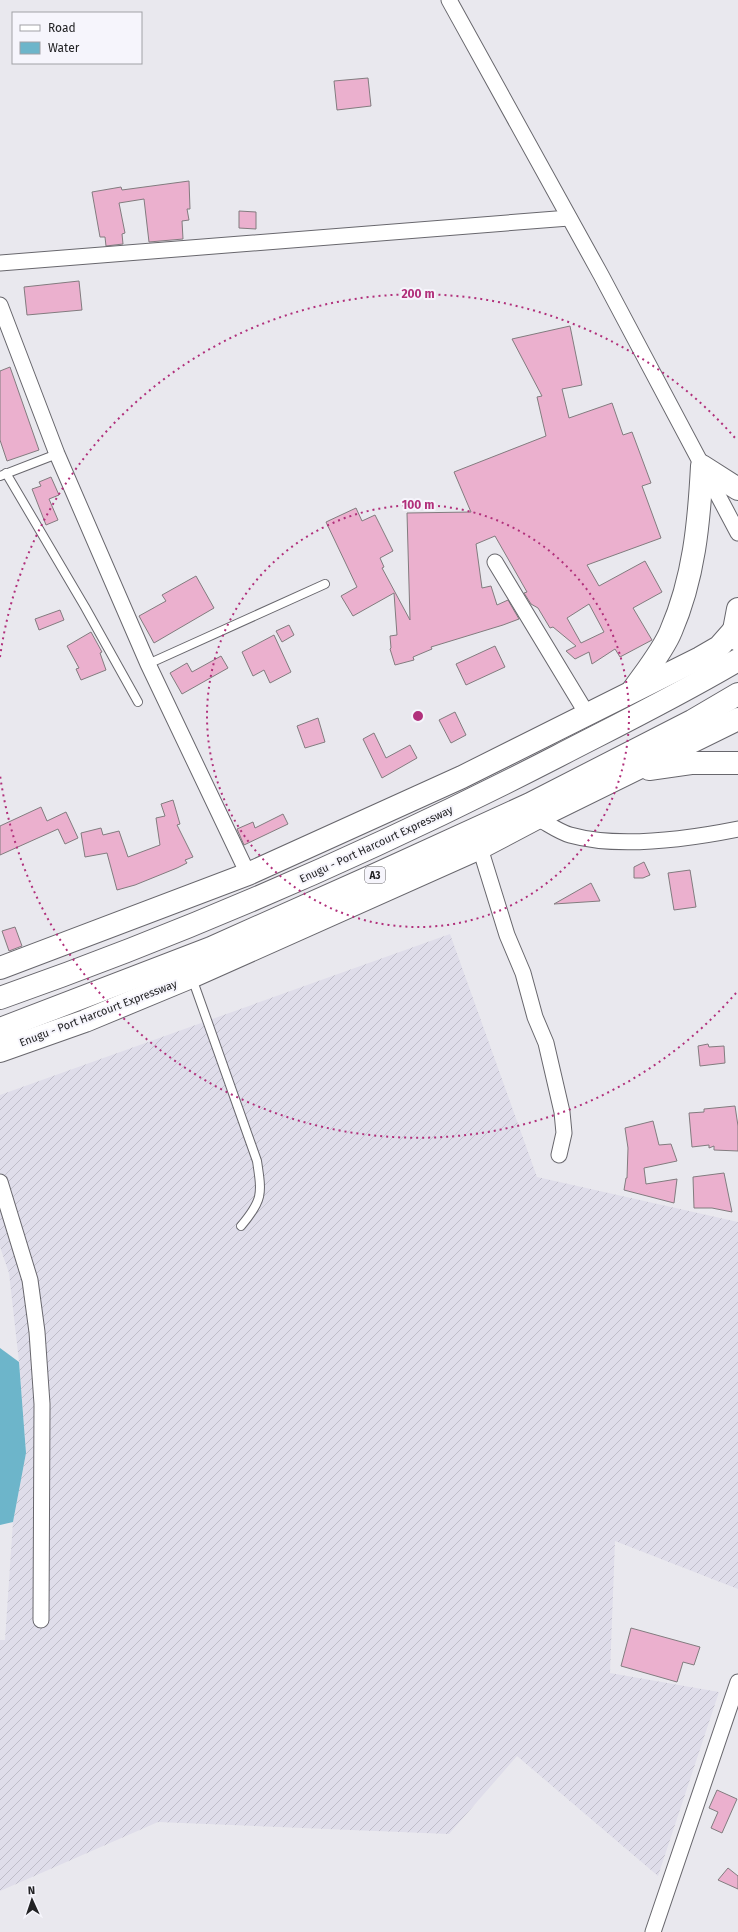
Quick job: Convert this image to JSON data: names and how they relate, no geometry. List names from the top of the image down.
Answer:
{
  "streets": {
    "main road": ["Enugu - Port Harcourt Expressway", "A3"]
  },
  "legend": ["Road", "Water"],
  "north": "top",
  "rings": ["200 m", "100 m"]
}
